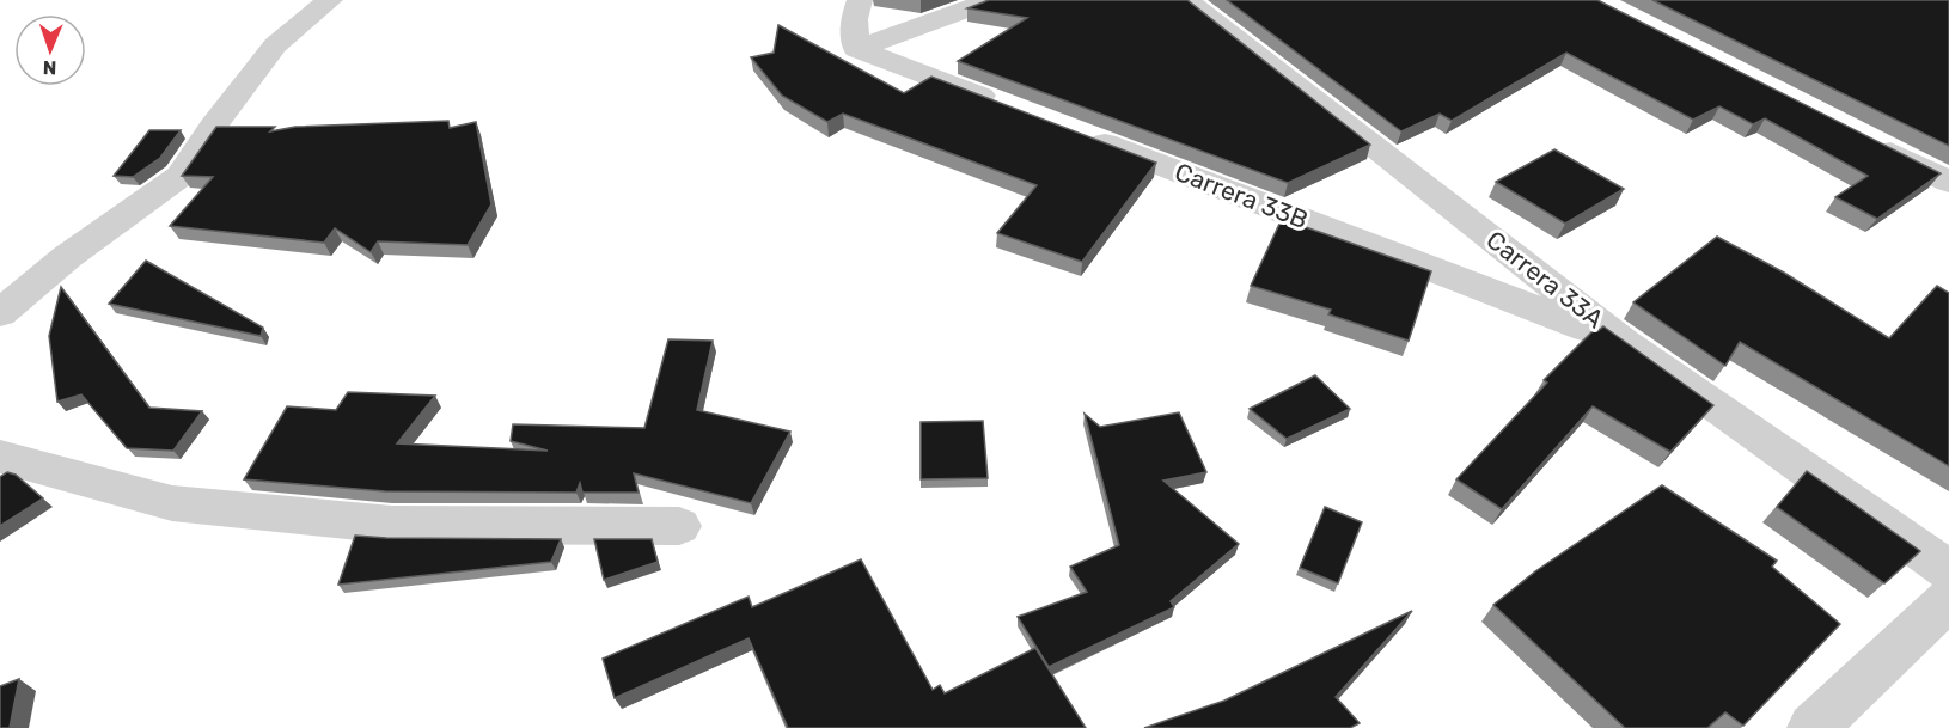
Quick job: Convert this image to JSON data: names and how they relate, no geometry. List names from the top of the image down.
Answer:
{
  "streets": {
    "street": ["Carrera 33B", "Carrera 33A"]
  },
  "crossings": [
    ["Carrera 33B", "Carrera 33A"]
  ],
  "north": "bottom"
}
